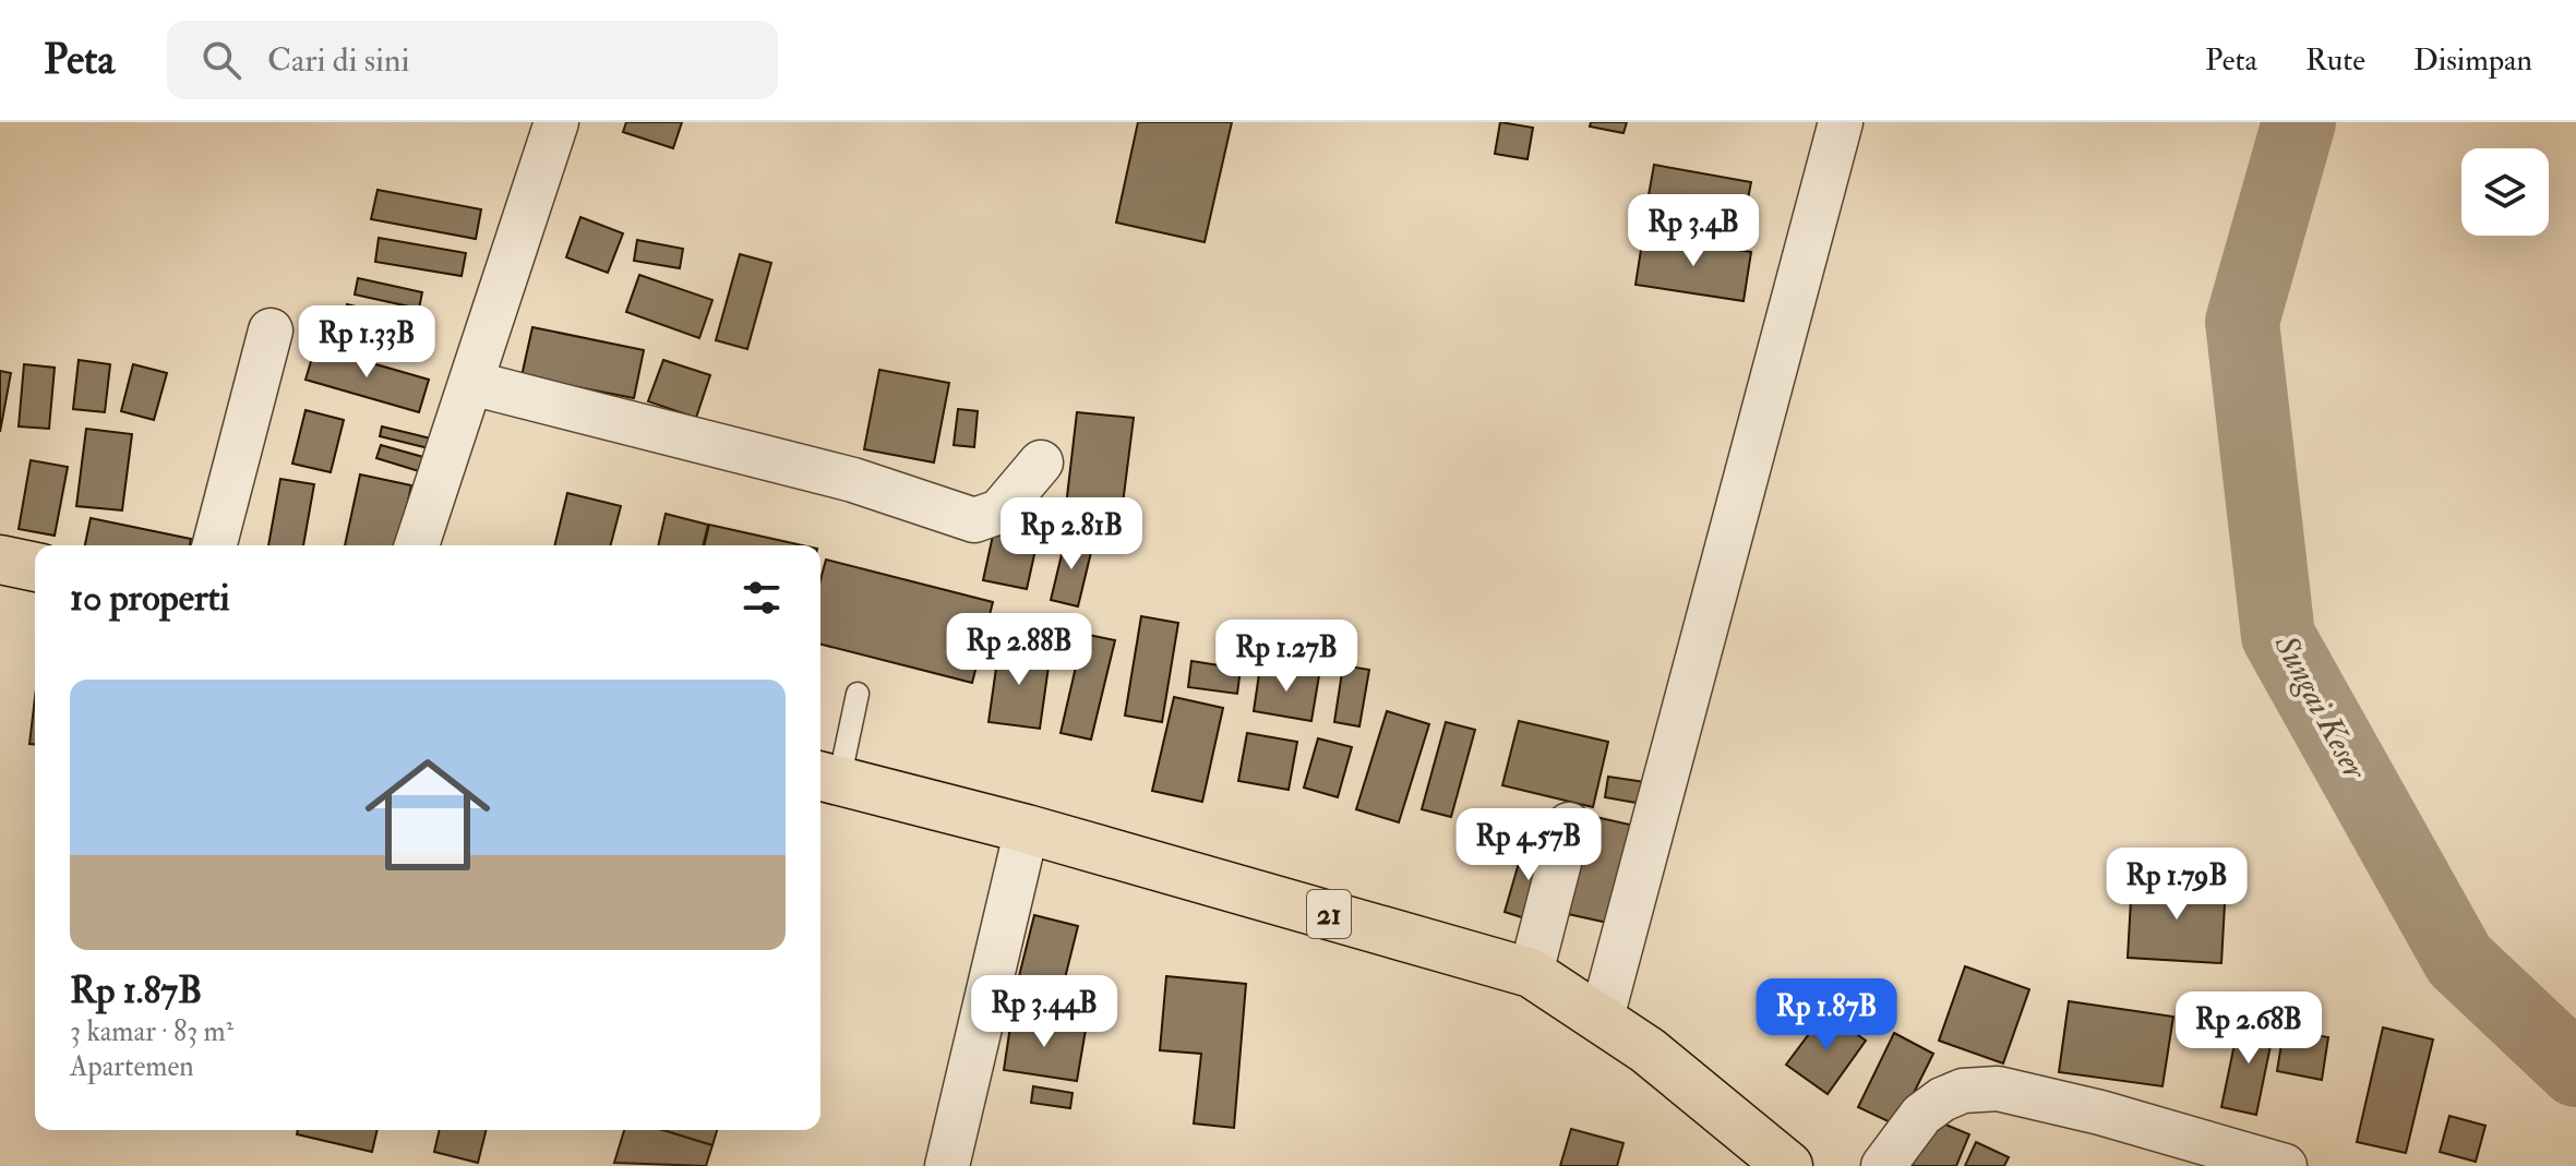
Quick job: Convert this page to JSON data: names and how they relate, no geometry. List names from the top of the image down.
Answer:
{
  "streets": {
    "highway": ["21"]
  },
  "water": ["Sungai Keser"],
  "page": {
    "header": "Peta",
    "search": "Cari di sini",
    "nav": ["Peta", "Rute", "Disimpan"],
    "price": [
      "Rp 3.4B",
      "Rp 1.33B",
      "Rp 2.81B",
      "Rp 2.88B",
      "Rp 1.27B",
      "Rp 4.57B",
      "Rp 1.79B",
      "Rp 3.44B",
      "Rp 1.87B",
      "Rp 2.68B"
    ],
    "heading": "10 properti",
    "list": [
      {
        "name": "Rp 1.87B",
        "note": "3 kamar · 83 m² · Apartemen"
      }
    ]
  }
}
